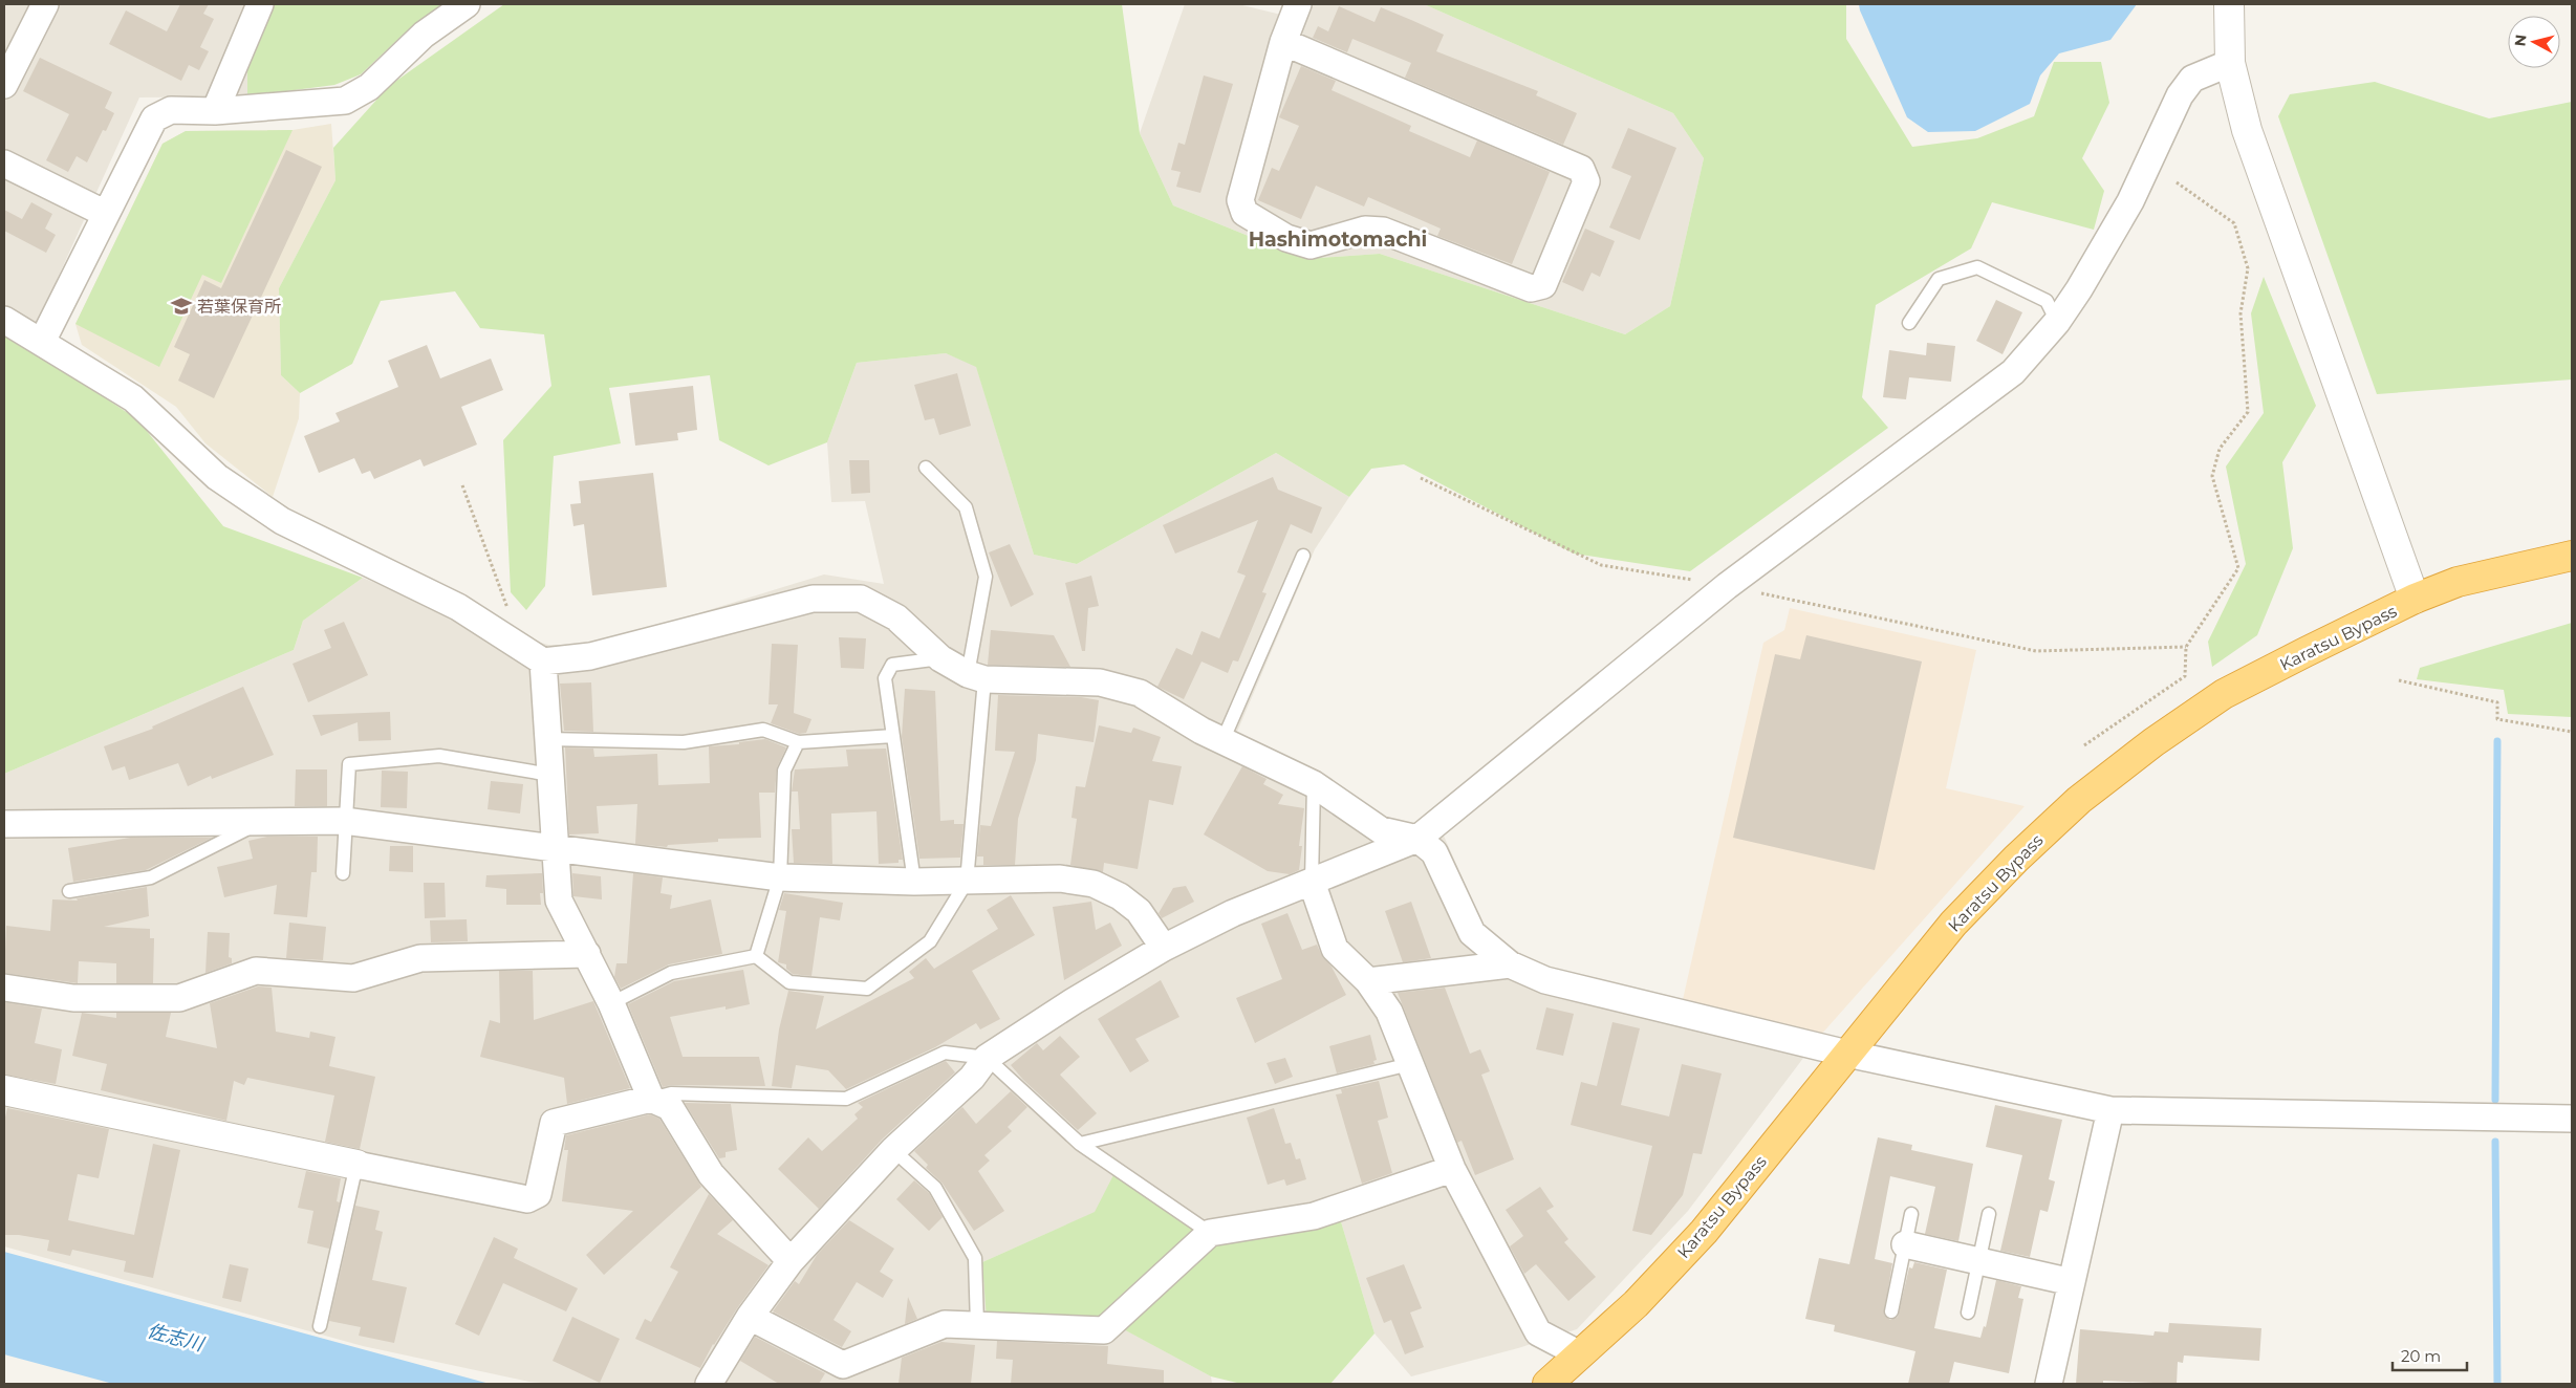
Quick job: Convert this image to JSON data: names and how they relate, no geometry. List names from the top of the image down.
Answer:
{
  "streets": {
    "highway": ["Karatsu Bypass"]
  },
  "districts": ["Hashimotomachi"],
  "water": ["佐志川"],
  "places": {
    "school or university": ["若葉保育所"]
  },
  "scale_bar": "20 m",
  "north": "left"
}
